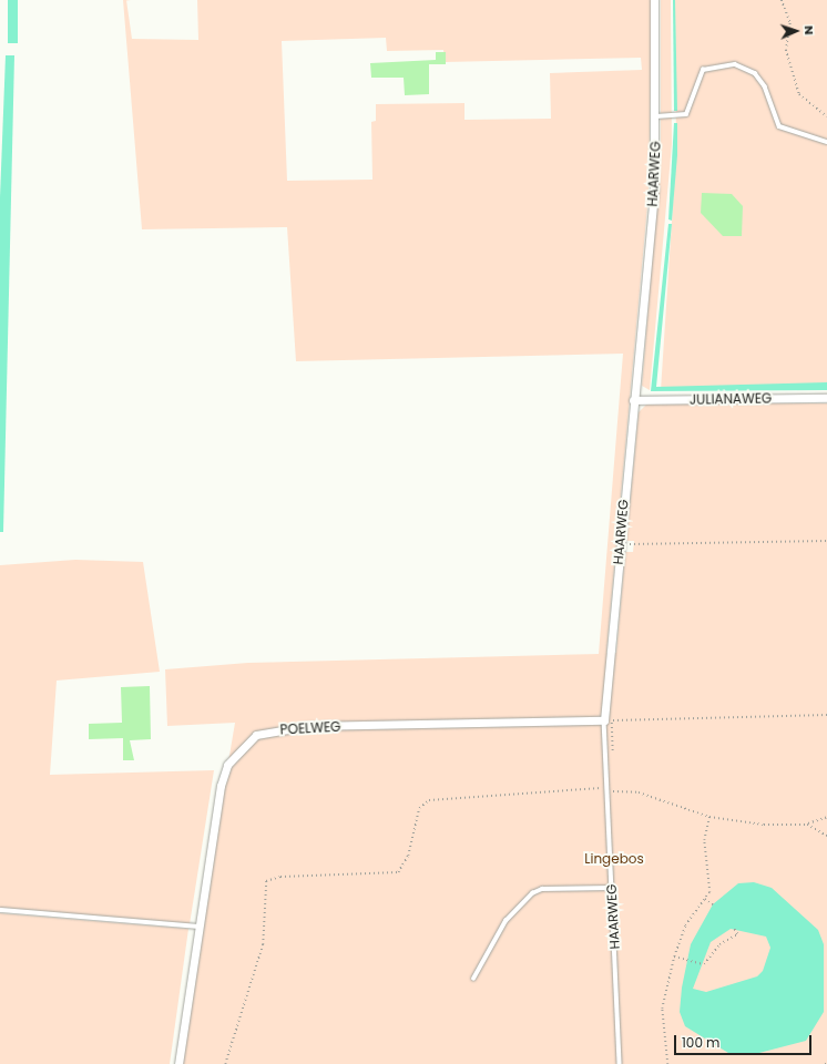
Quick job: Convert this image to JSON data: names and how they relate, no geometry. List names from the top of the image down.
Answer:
{
  "streets": {
    "street": ["HAARWEG", "JULIANAWEG", "POELWEG"]
  },
  "crossings": [
    ["HAARWEG", "JULIANAWEG"],
    ["HAARWEG", "POELWEG"]
  ],
  "parks": ["Lingebos"],
  "scale_bar": "100 m",
  "north": "right"
}
